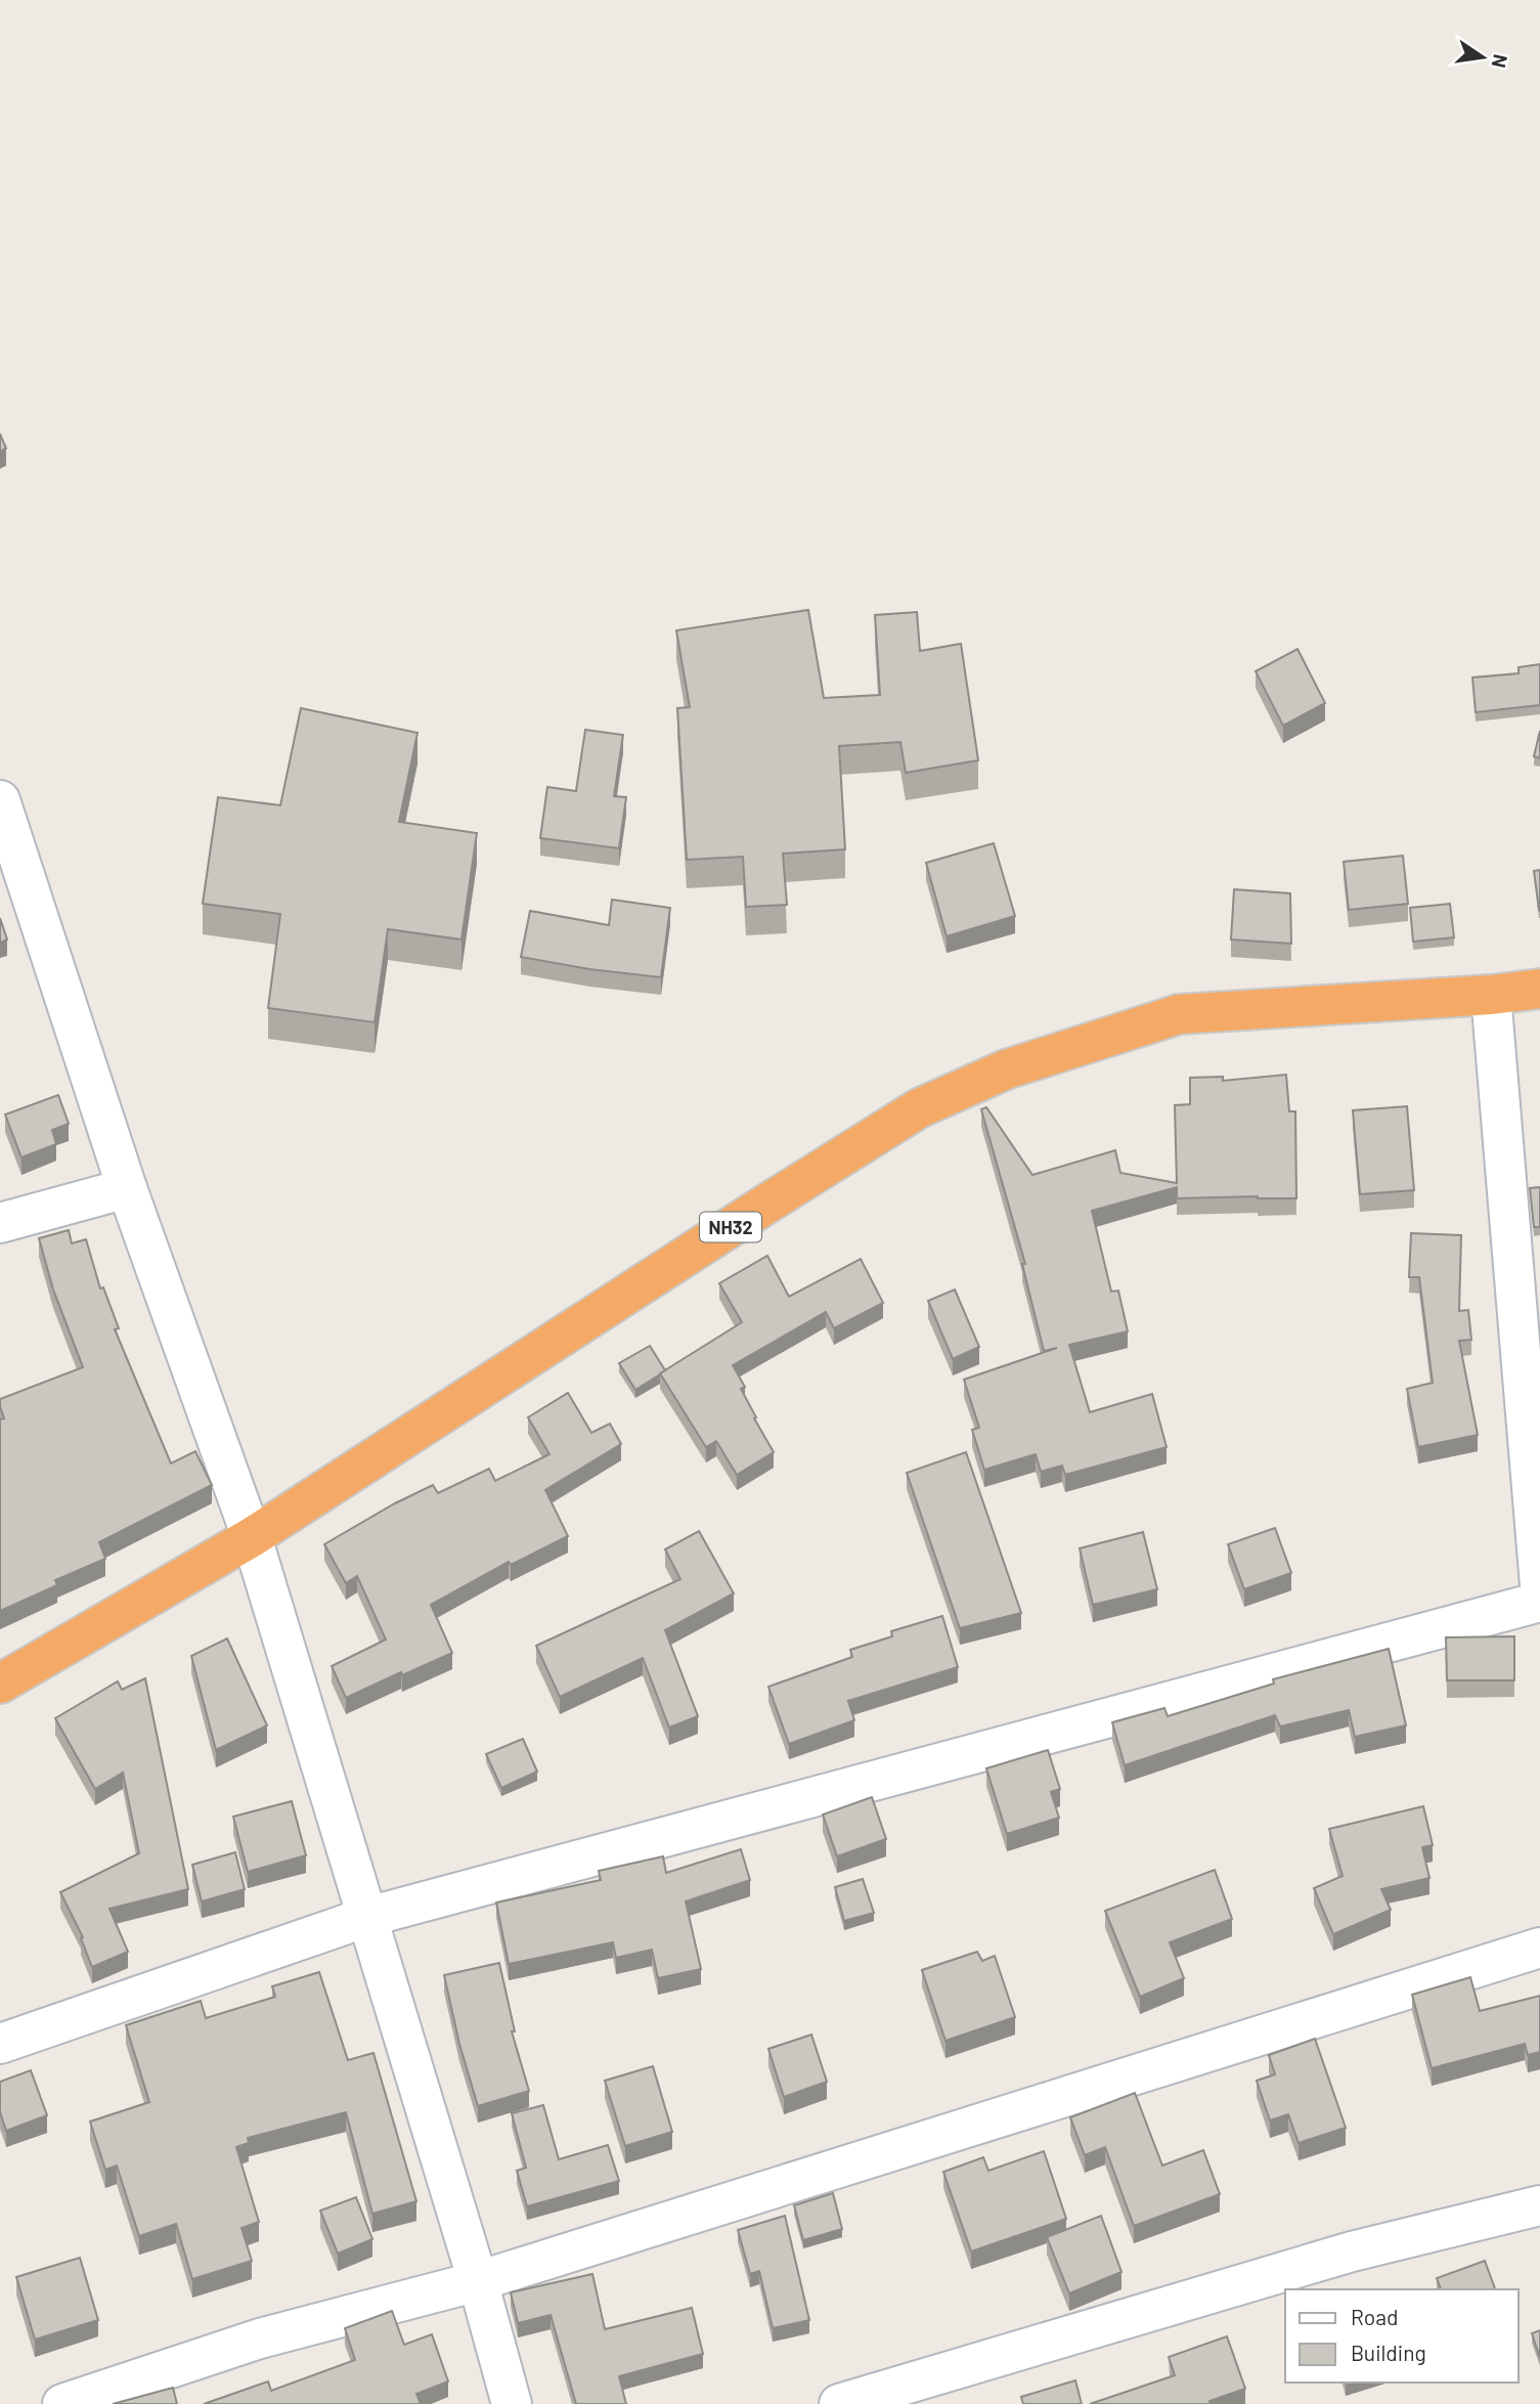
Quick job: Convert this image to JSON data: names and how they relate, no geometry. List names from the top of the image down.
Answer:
{
  "streets": {
    "highway": ["NH32"]
  },
  "legend": ["Road", "Building"],
  "north": "right"
}
